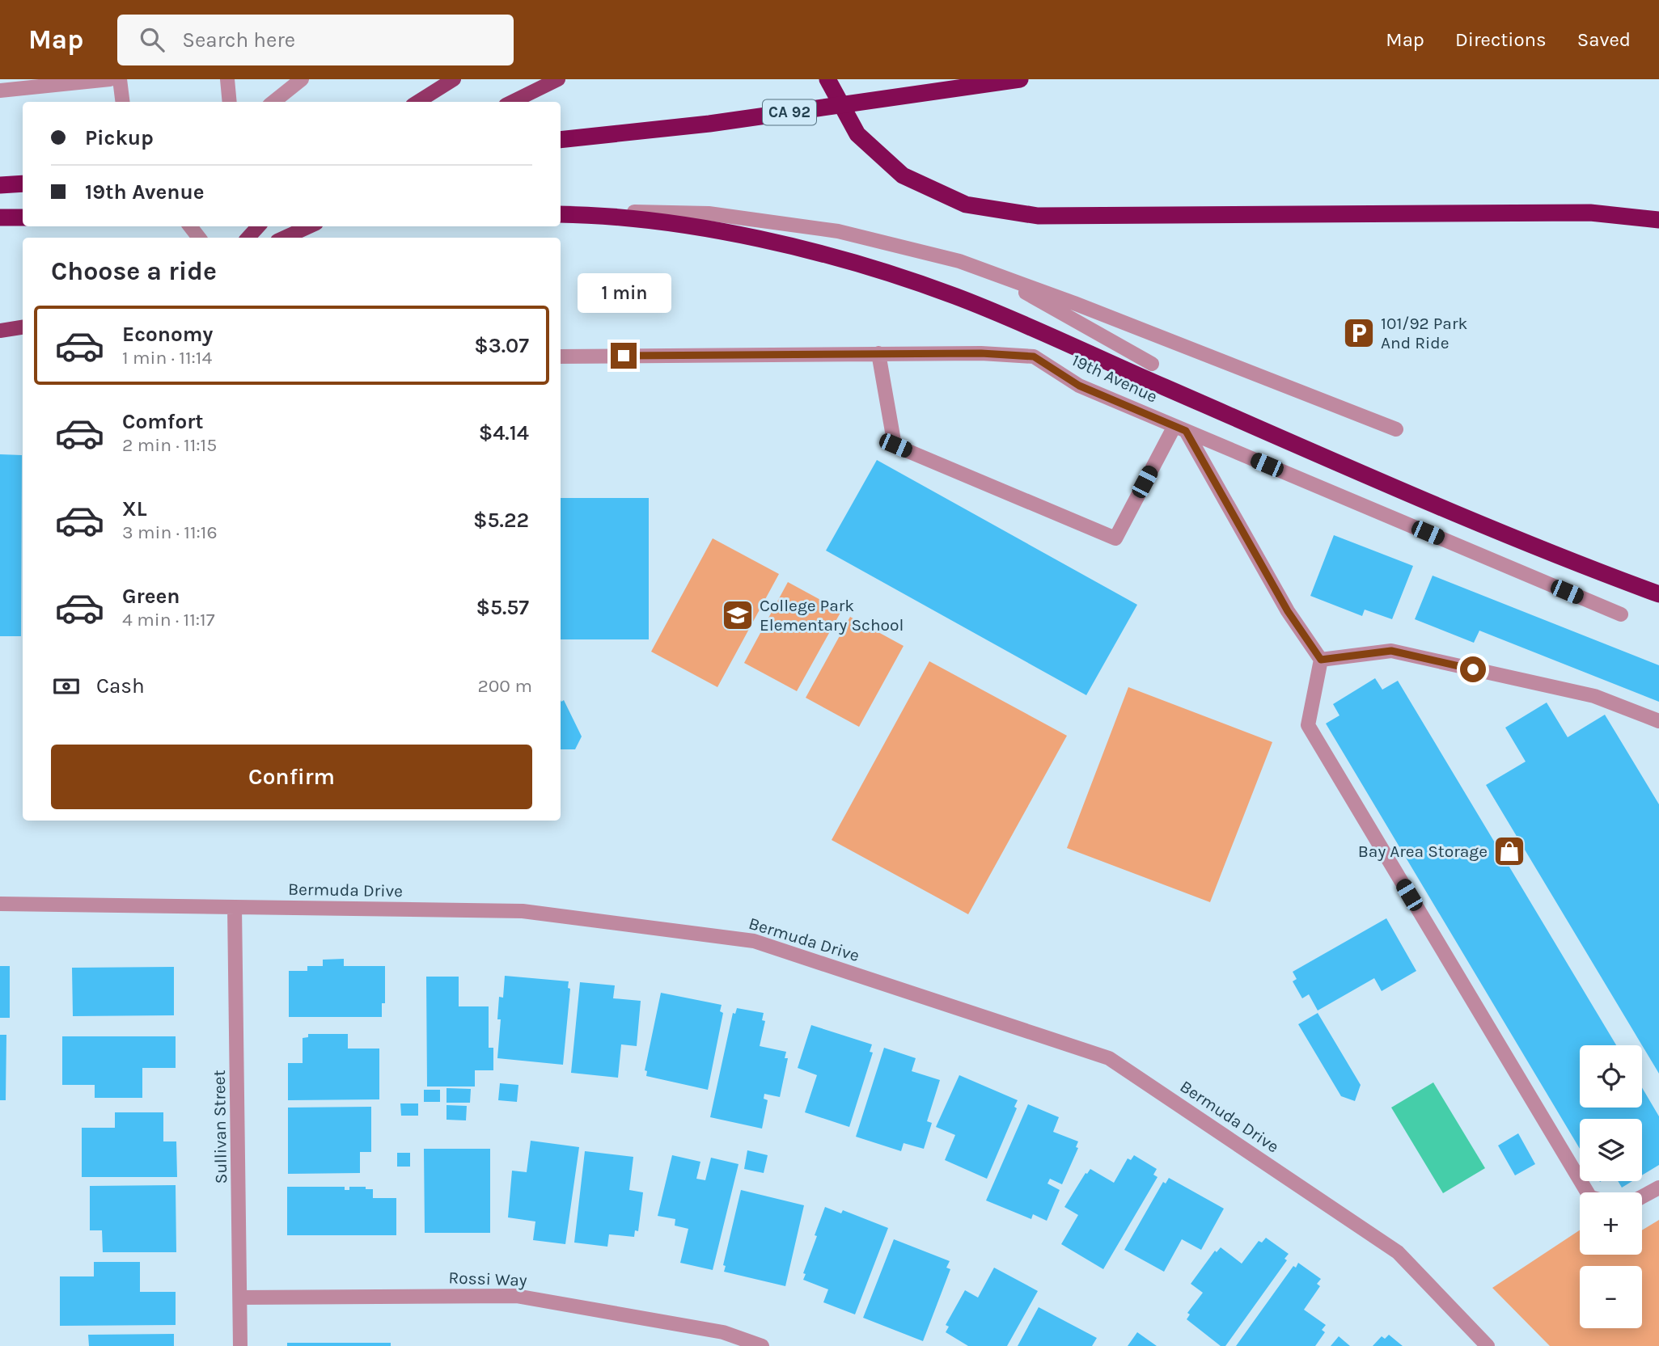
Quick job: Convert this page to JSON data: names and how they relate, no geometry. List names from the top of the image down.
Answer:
{
  "streets": {
    "highway": ["CA 92"],
    "street": [
      "19th Avenue",
      "Bermuda Drive",
      "Sullivan Street",
      "Rossi Way"
    ]
  },
  "crossings": [
    ["Bermuda Drive", "Sullivan Street"],
    ["Sullivan Street", "Rossi Way"]
  ],
  "places": {
    "parking": ["101/92 Park And Ride"],
    "school or university": ["College Park Elementary School"],
    "shop": ["Bay Area Storage"]
  },
  "page": {
    "header": "Map",
    "search": "Search here",
    "nav": ["Map", "Directions", "Saved"],
    "banner": ["Pickup", "19th Avenue"],
    "heading": "Choose a ride",
    "bubble": "1 min",
    "list": [
      {
        "name": "Economy",
        "note": "1 min · 11:14",
        "value": "$3.07"
      },
      {
        "name": "Comfort",
        "note": "2 min · 11:15",
        "value": "$4.14"
      },
      {
        "name": "XL",
        "note": "3 min · 11:16",
        "value": "$5.22"
      },
      {
        "name": "Green",
        "note": "4 min · 11:17",
        "value": "$5.57"
      }
    ],
    "pay": ["Cash", "200 m"],
    "buttons": "Confirm",
    "map_buttons": ["+", "−"]
  }
}
